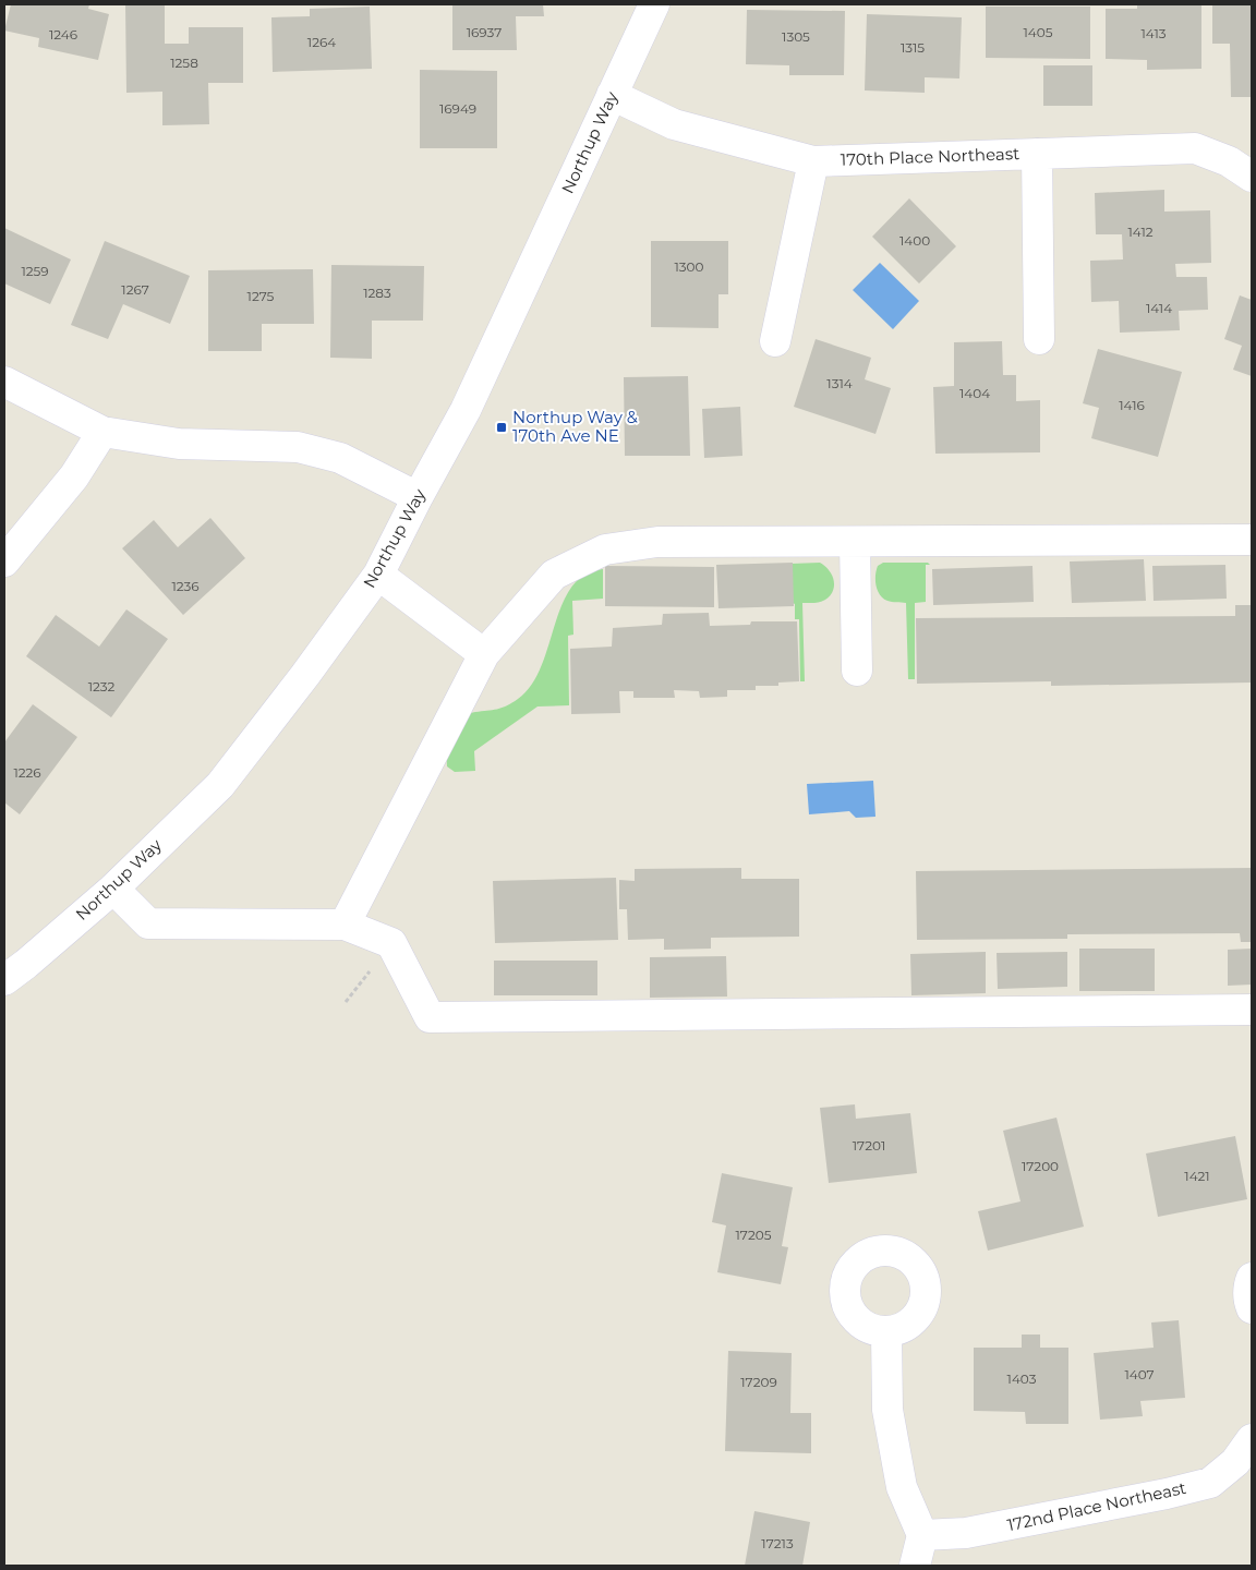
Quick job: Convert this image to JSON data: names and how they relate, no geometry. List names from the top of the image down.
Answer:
{
  "streets": {
    "street": ["Northup Way", "170th Place Northeast", "172nd Place Northeast"]
  },
  "crossings": [
    ["Northup Way", "170th Place Northeast"]
  ],
  "places": {
    "transit": ["Northup Way & 170th Ave NE"]
  },
  "house_numbers": [
    "16937",
    "1405",
    "1413",
    "1246",
    "1305",
    "1264",
    "1315",
    "1258",
    "16949",
    "1412",
    "1400",
    "1300",
    "1259",
    "1267",
    "1283",
    "1275",
    "1414",
    "1314",
    "1404",
    "1416",
    "1236",
    "1232",
    "1226",
    "17201",
    "17200",
    "1421",
    "17205",
    "1407",
    "1403",
    "17209",
    "17213"
  ]
}
